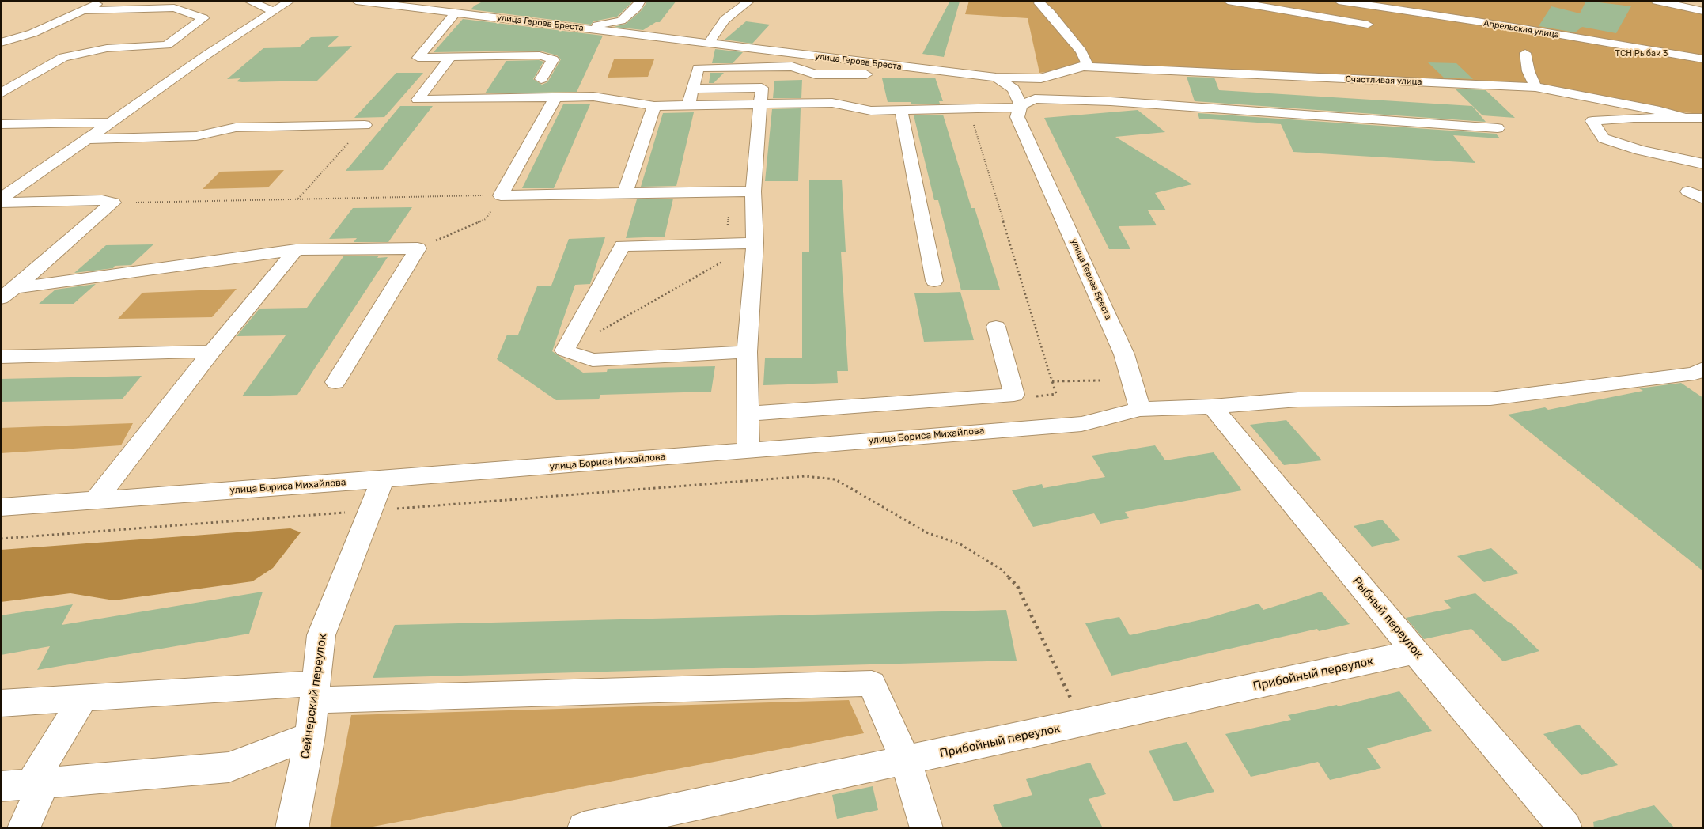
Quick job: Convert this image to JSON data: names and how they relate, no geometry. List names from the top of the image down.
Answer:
{
  "streets": {
    "street": [
      "улица Героев Бреста",
      "Апрельская улица",
      "Счастливая улица",
      "улица Бориса Михайлова",
      "Рыбный переулок",
      "Прибойный переулок",
      "Сейнерский переулок"
    ]
  },
  "crossings": [
    ["улица Героев Бреста", "Счастливая улица"],
    ["улица Героев Бреста", "улица Бориса Михайлова"],
    ["улица Бориса Михайлова", "Рыбный переулок"],
    ["улица Бориса Михайлова", "Сейнерский переулок"],
    ["Рыбный переулок", "Прибойный переулок"]
  ],
  "parks": ["ТСН Рыбак 3"]
}
